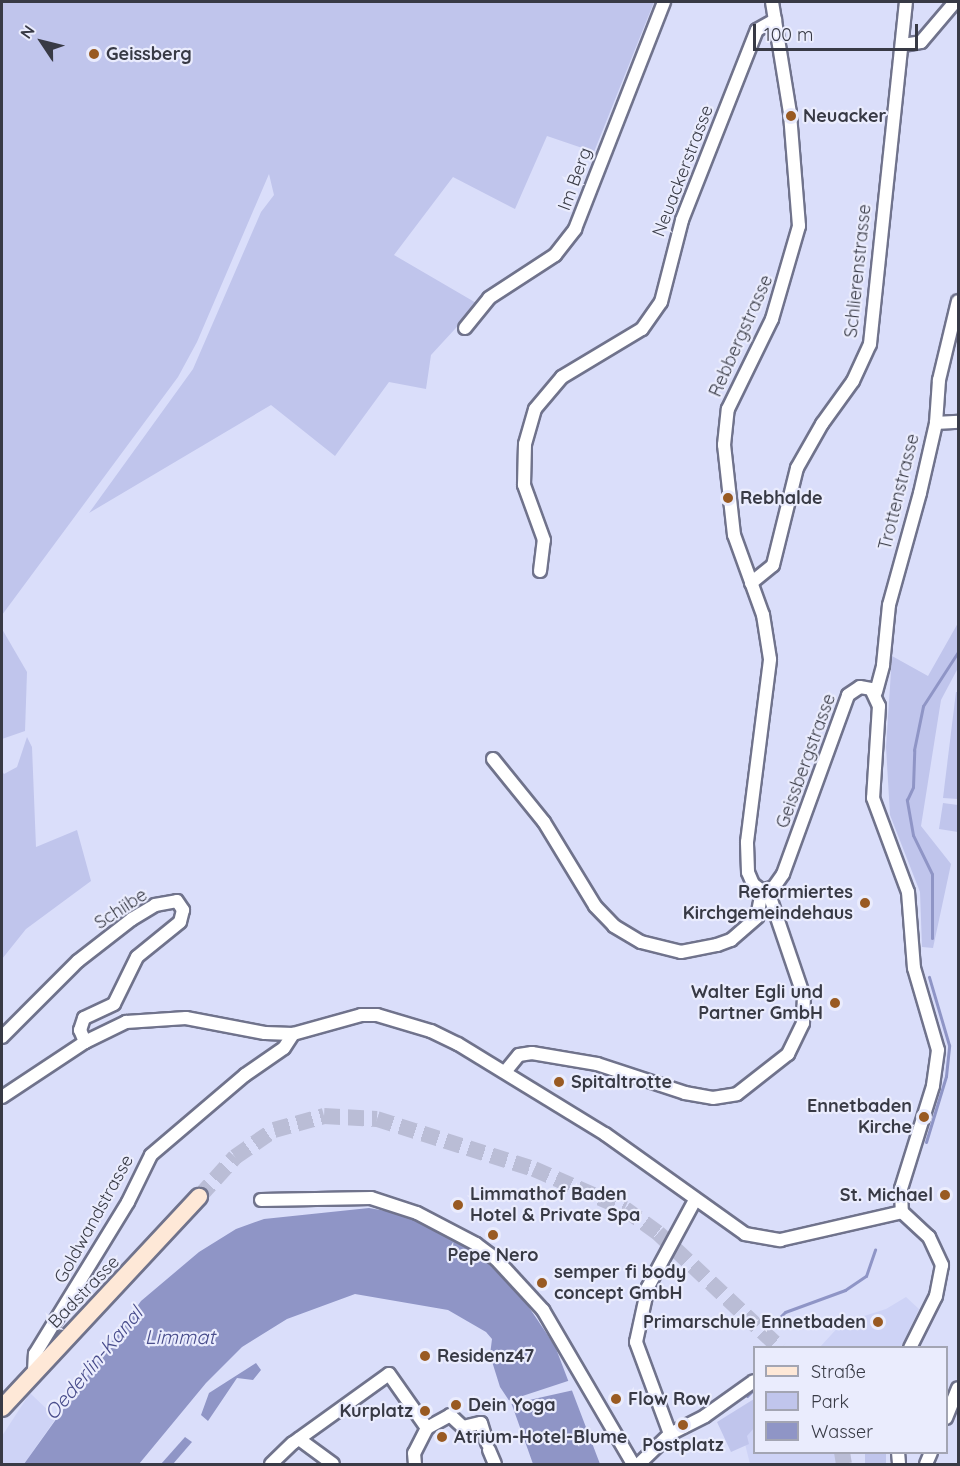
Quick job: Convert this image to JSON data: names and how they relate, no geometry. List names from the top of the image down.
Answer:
{
  "streets": {
    "main road": ["Badstrasse"],
    "street": [
      "Neuackerstrasse",
      "Im Berg",
      "Schlierenstrasse",
      "Rebbergstrasse",
      "Trottenstrasse",
      "Geissbergstrasse",
      "Schiibe",
      "Goldwandstrasse"
    ]
  },
  "crossings": [
    ["Neuackerstrasse", "Rebbergstrasse"],
    ["Schlierenstrasse", "Rebbergstrasse"],
    ["Rebbergstrasse", "Geissbergstrasse"],
    ["Trottenstrasse", "Geissbergstrasse"],
    ["Goldwandstrasse", "Badstrasse"]
  ],
  "water": ["Limmat", "Oederlin-Kanal"],
  "places": [
    "Geissberg",
    "Neuacker",
    "Rebhalde",
    "Reformiertes Kirchgemeindehaus",
    "Walter Egli und Partner GmbH",
    "Spitaltrotte",
    "Ennetbaden Kirche",
    "St. Michael",
    "Limmathof Baden Hotel & Private Spa",
    "Pepe Nero",
    "semper fi body concept GmbH",
    "Primarschule Ennetbaden",
    "Residenz47",
    "Flow Row",
    "Dein Yoga",
    "Kurplatz",
    "Postplatz",
    "Atrium-Hotel-Blume"
  ],
  "legend": ["Straße", "Park", "Wasser"],
  "scale_bar": "100 m",
  "north": "top left"
}
